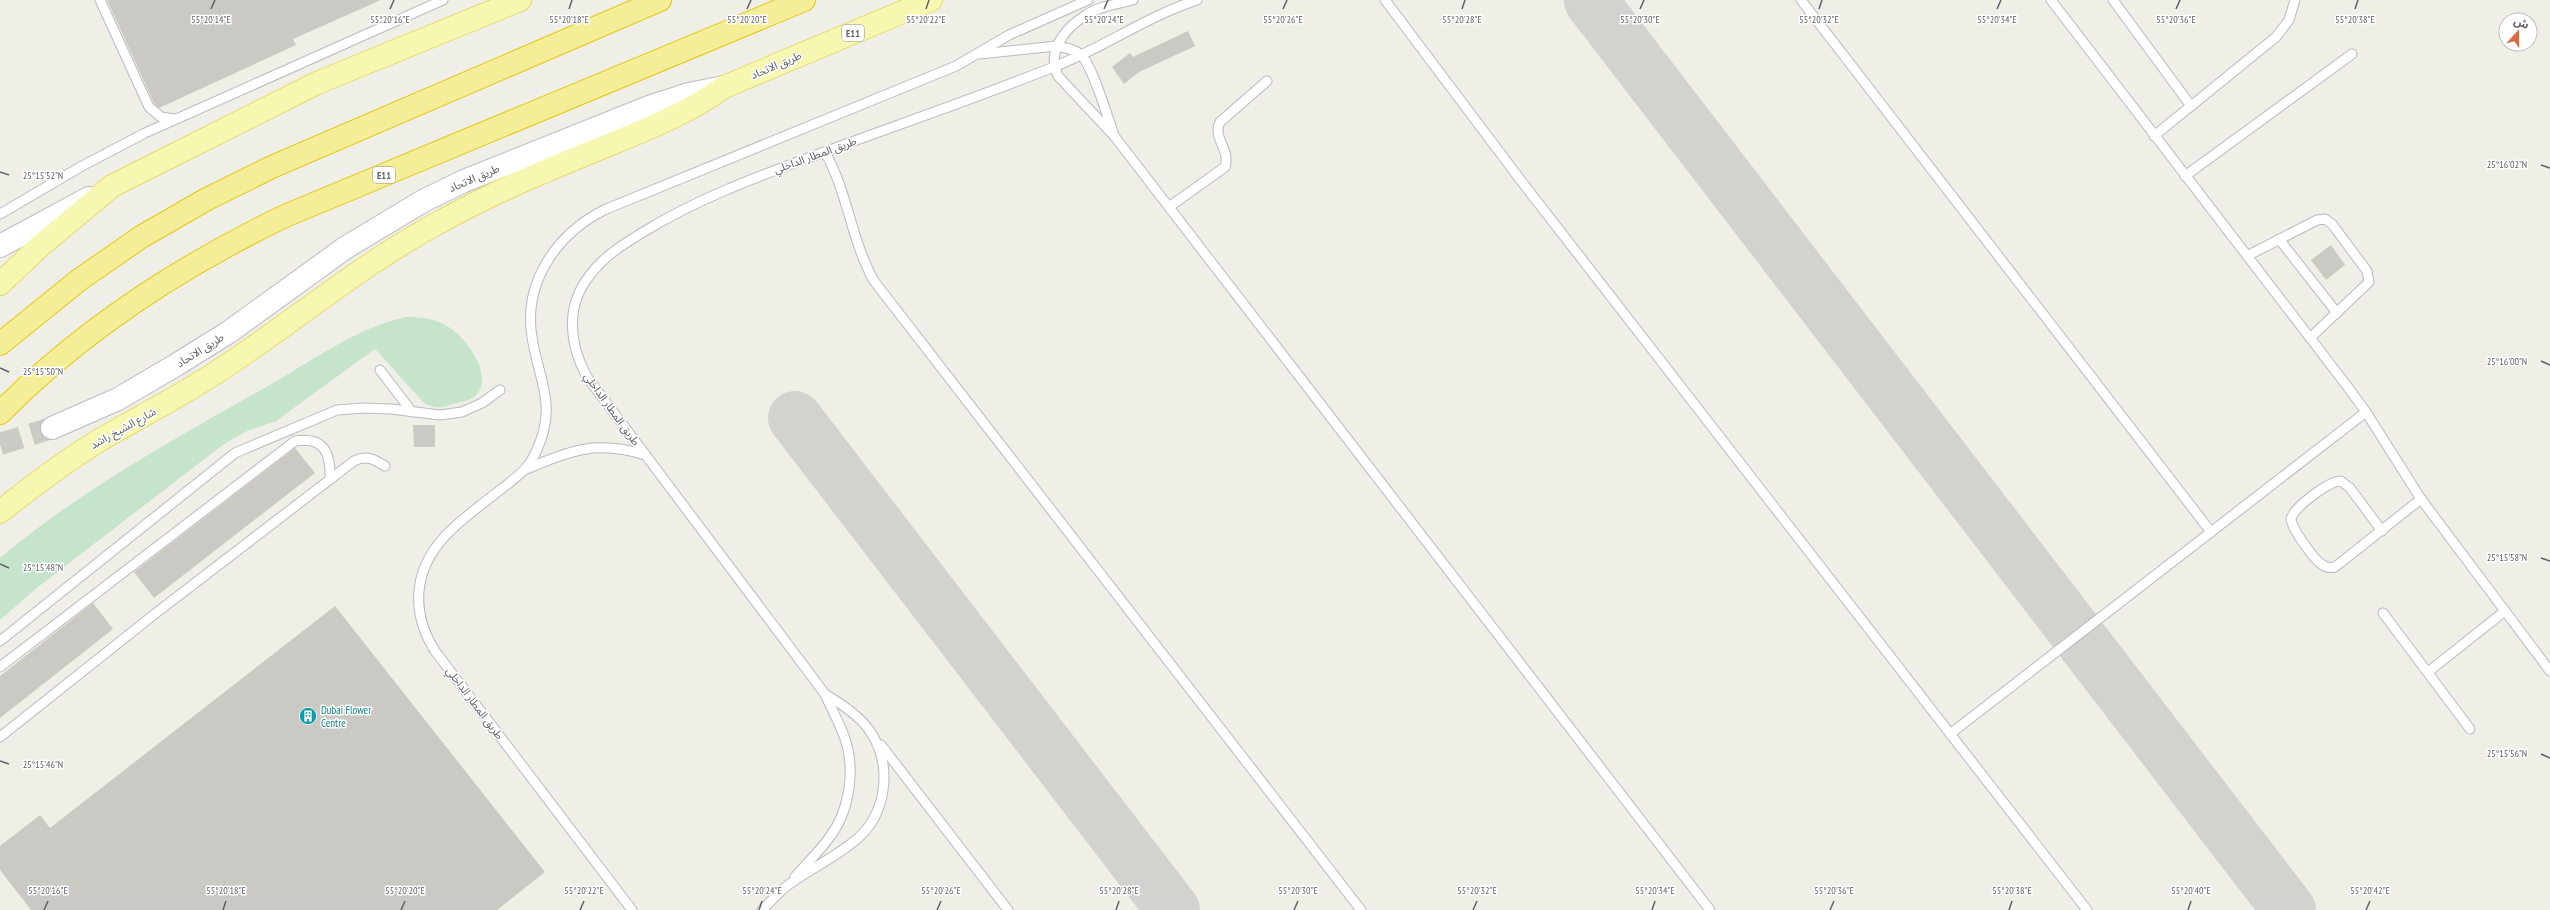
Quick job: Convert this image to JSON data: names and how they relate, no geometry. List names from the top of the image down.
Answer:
{
  "streets": {
    "highway": ["E11"],
    "main road": ["طريق الاتحاد", "شارع الشيخ راشد"],
    "lane": ["طريق المطار الداخلي"]
  },
  "crossings": [
    ["طريق الاتحاد", "شارع الشيخ راشد"]
  ],
  "places": {
    "building": ["Dubai Flower Centre"]
  },
  "north": "top",
  "coordinates": [
    "55°20'14\"E",
    "55°20'16\"E",
    "55°20'18\"E",
    "55°20'20\"E",
    "55°20'22\"E",
    "55°20'24\"E",
    "55°20'26\"E",
    "55°20'28\"E",
    "55°20'30\"E",
    "55°20'32\"E",
    "55°20'34\"E",
    "55°20'36\"E",
    "55°20'38\"E",
    "25°16'02\"N",
    "25°15'52\"N",
    "25°16'00\"N",
    "25°15'50\"N",
    "25°15'58\"N",
    "25°15'48\"N",
    "25°15'56\"N",
    "25°15'46\"N",
    "55°20'40\"E",
    "55°20'42\"E"
  ]
}
